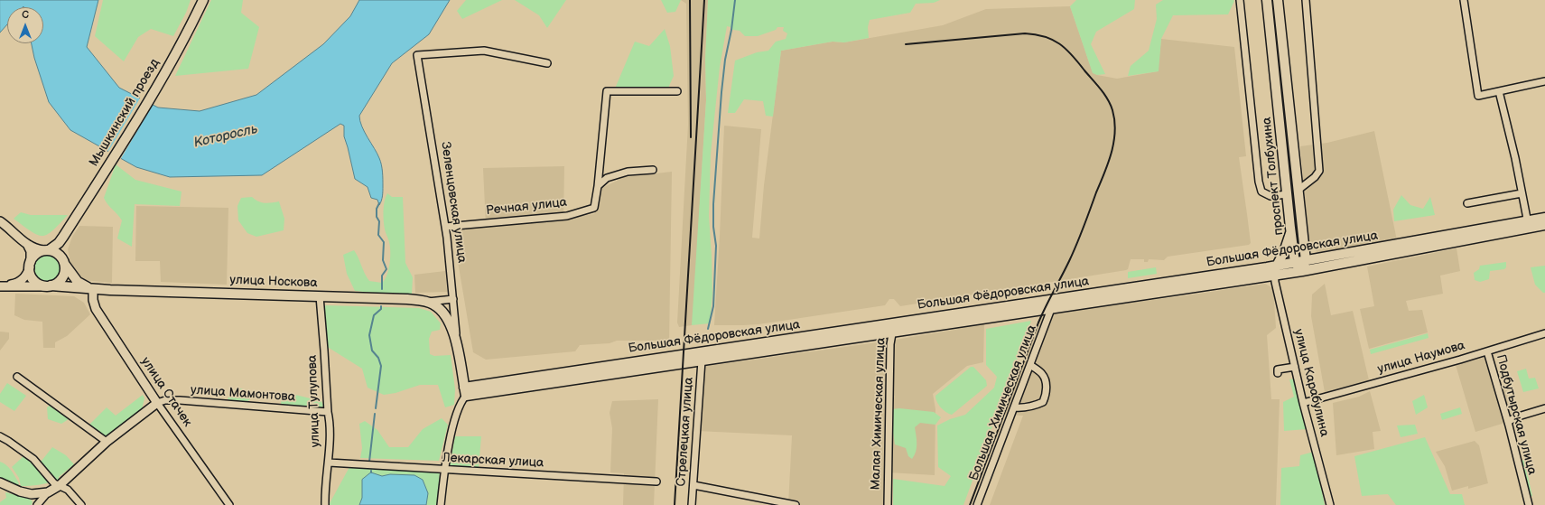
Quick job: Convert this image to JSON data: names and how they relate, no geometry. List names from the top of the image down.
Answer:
{
  "streets": {
    "main road": [
      "Мышкинский проезд",
      "проспект Толбухина",
      "Зеленцовская улица",
      "Большая Фёдоровская улица",
      "улица Носкова"
    ],
    "street": [
      "Речная улица",
      "улица Наумова",
      "улица Карабулина",
      "улица Стачек",
      "улица Мамонтова",
      "улица Тулупова",
      "Большая Химическая улица",
      "Малая Химическая улица",
      "Подбутырская улица",
      "Стрелецкая улица",
      "Лекарская улица"
    ]
  },
  "crossings": [
    ["проспект Толбухина", "Большая Фёдоровская улица"],
    ["Зеленцовская улица", "Речная улица"],
    ["Зеленцовская улица", "Большая Фёдоровская улица"],
    ["Зеленцовская улица", "улица Носкова"],
    ["Большая Фёдоровская улица", "улица Карабулина"],
    ["Большая Фёдоровская улица", "Большая Химическая улица"],
    ["Большая Фёдоровская улица", "Малая Химическая улица"],
    ["Большая Фёдоровская улица", "Стрелецкая улица"],
    ["улица Носкова", "улица Стачек"],
    ["улица Носкова", "улица Тулупова"],
    ["улица Наумова", "улица Карабулина"],
    ["улица Наумова", "Подбутырская улица"],
    ["улица Стачек", "улица Мамонтова"],
    ["улица Мамонтова", "улица Тулупова"],
    ["улица Тулупова", "Лекарская улица"]
  ],
  "water": ["Которосль"],
  "north": "top"
}
